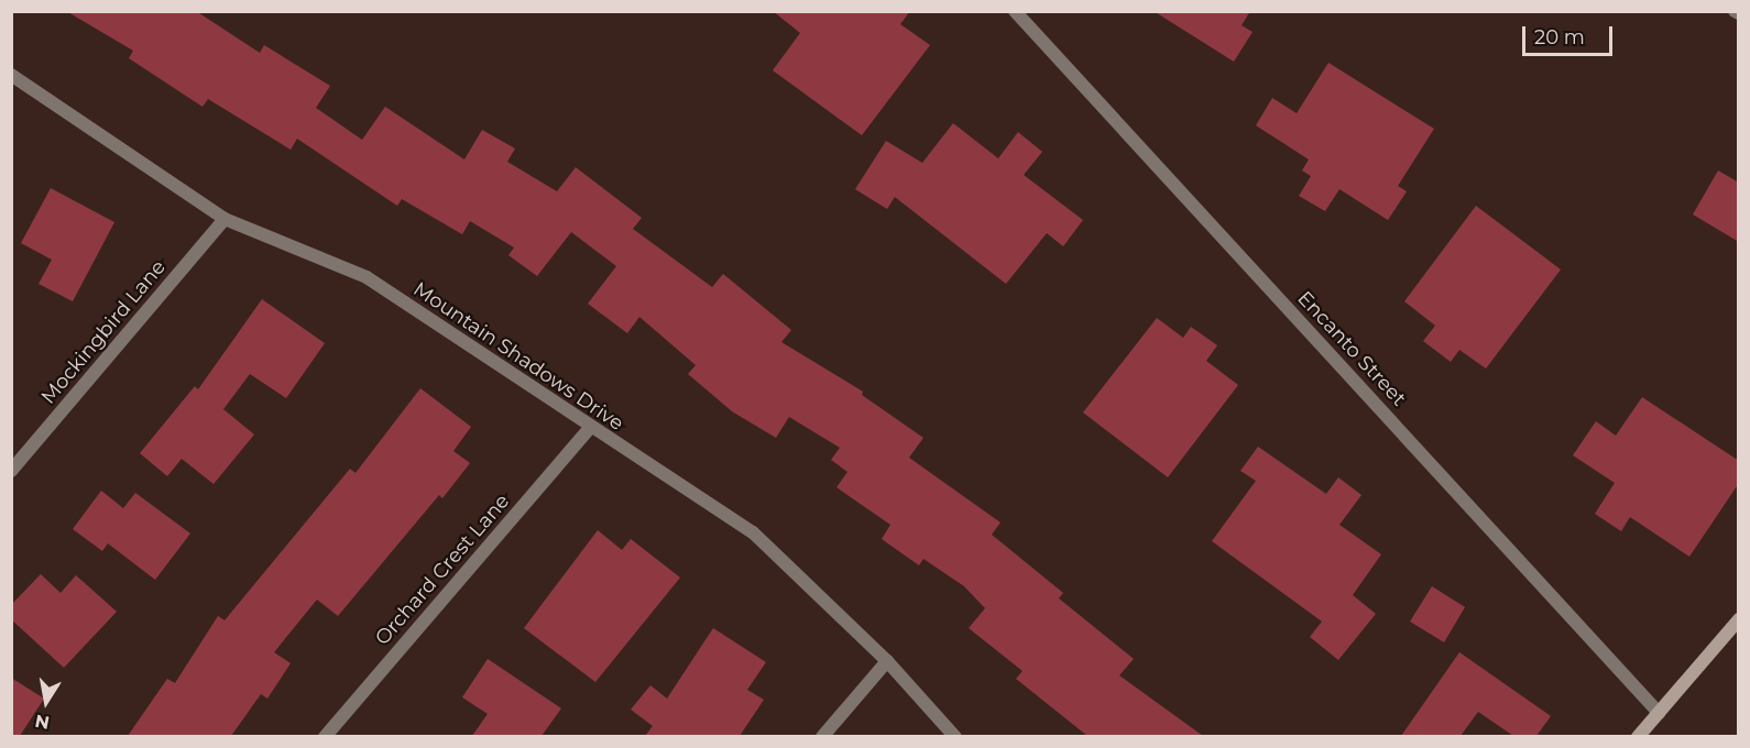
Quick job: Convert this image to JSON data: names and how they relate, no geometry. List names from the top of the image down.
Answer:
{
  "streets": {
    "street": [
      "Mockingbird Lane",
      "Encanto Street",
      "Mountain Shadows Drive",
      "Orchard Crest Lane"
    ]
  },
  "crossings": [
    ["Mockingbird Lane", "Mountain Shadows Drive"],
    ["Mountain Shadows Drive", "Orchard Crest Lane"]
  ],
  "scale_bar": "20 m",
  "north": "bottom"
}
